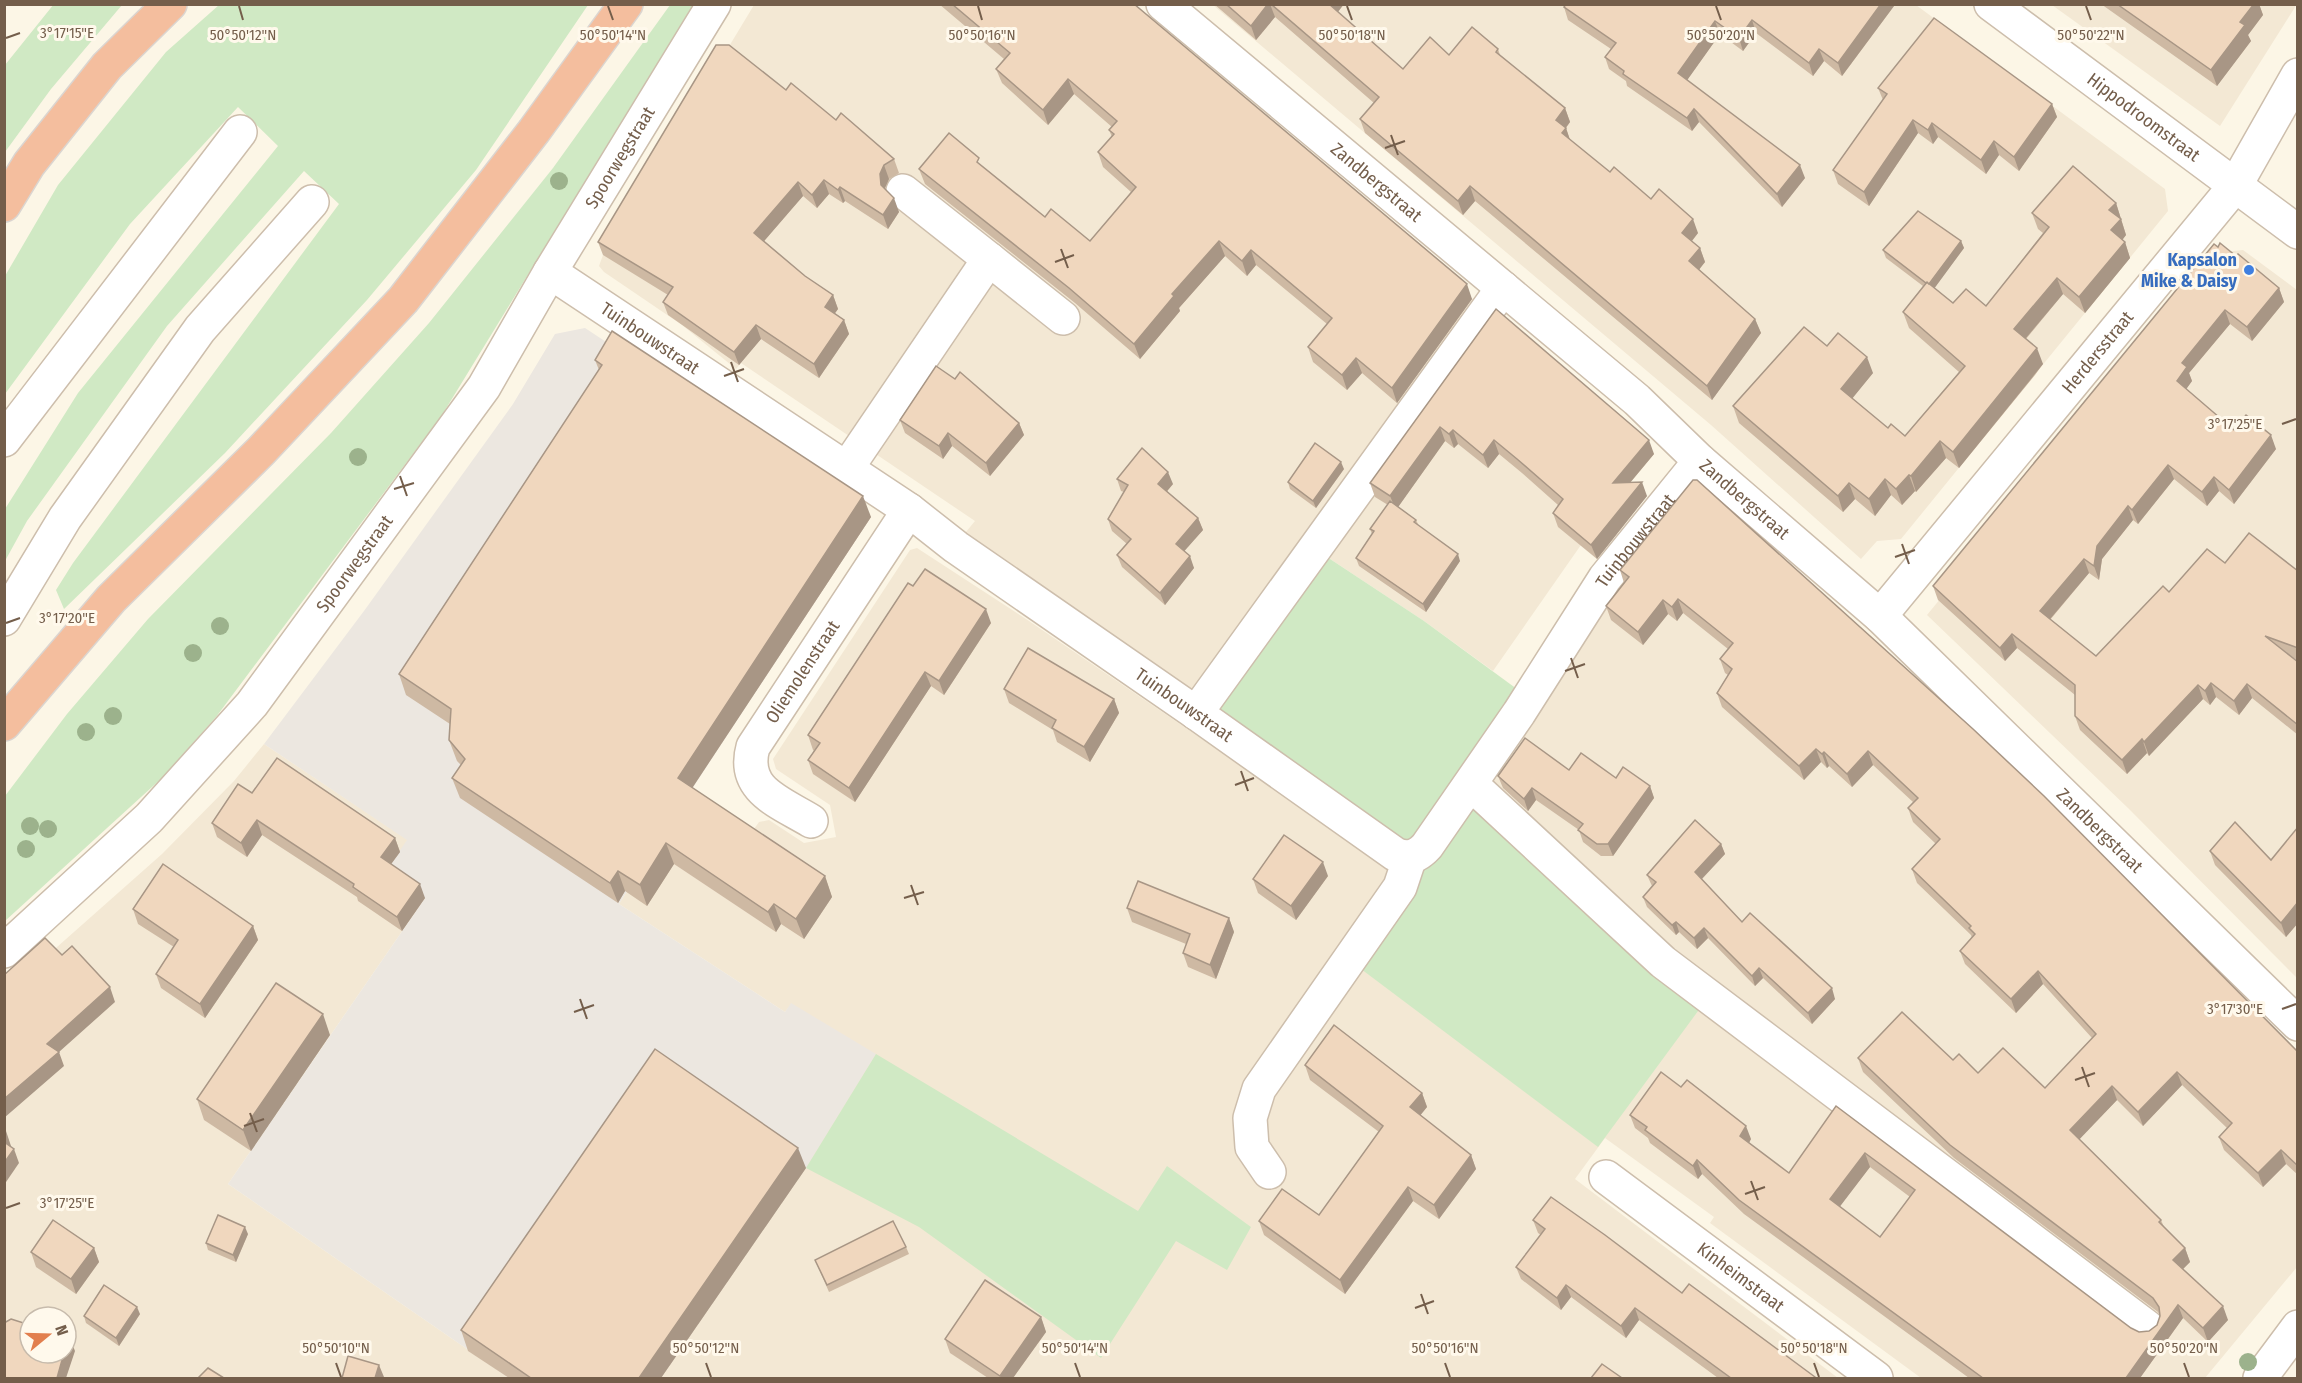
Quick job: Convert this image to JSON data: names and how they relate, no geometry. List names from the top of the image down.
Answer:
{
  "streets": {
    "street": [
      "Hippodroomstraat",
      "Spoorwegstraat",
      "Zandbergstraat",
      "Tuinbouwstraat",
      "Herdersstraat",
      "Oliemolenstraat",
      "Kinheimstraat"
    ]
  },
  "crossings": [
    ["Hippodroomstraat", "Herdersstraat"],
    ["Spoorwegstraat", "Tuinbouwstraat"],
    ["Zandbergstraat", "Tuinbouwstraat"],
    ["Zandbergstraat", "Herdersstraat"],
    ["Tuinbouwstraat", "Oliemolenstraat"]
  ],
  "places": ["Kapsalon Mike & Daisy"],
  "north": "right",
  "coordinates": [
    "3°17'15\"E",
    "50°50'12\"N",
    "50°50'14\"N",
    "50°50'16\"N",
    "50°50'18\"N",
    "50°50'20\"N",
    "50°50'22\"N",
    "3°17'25\"E",
    "3°17'20\"E",
    "3°17'30\"E",
    "50°50'10\"N"
  ]
}
